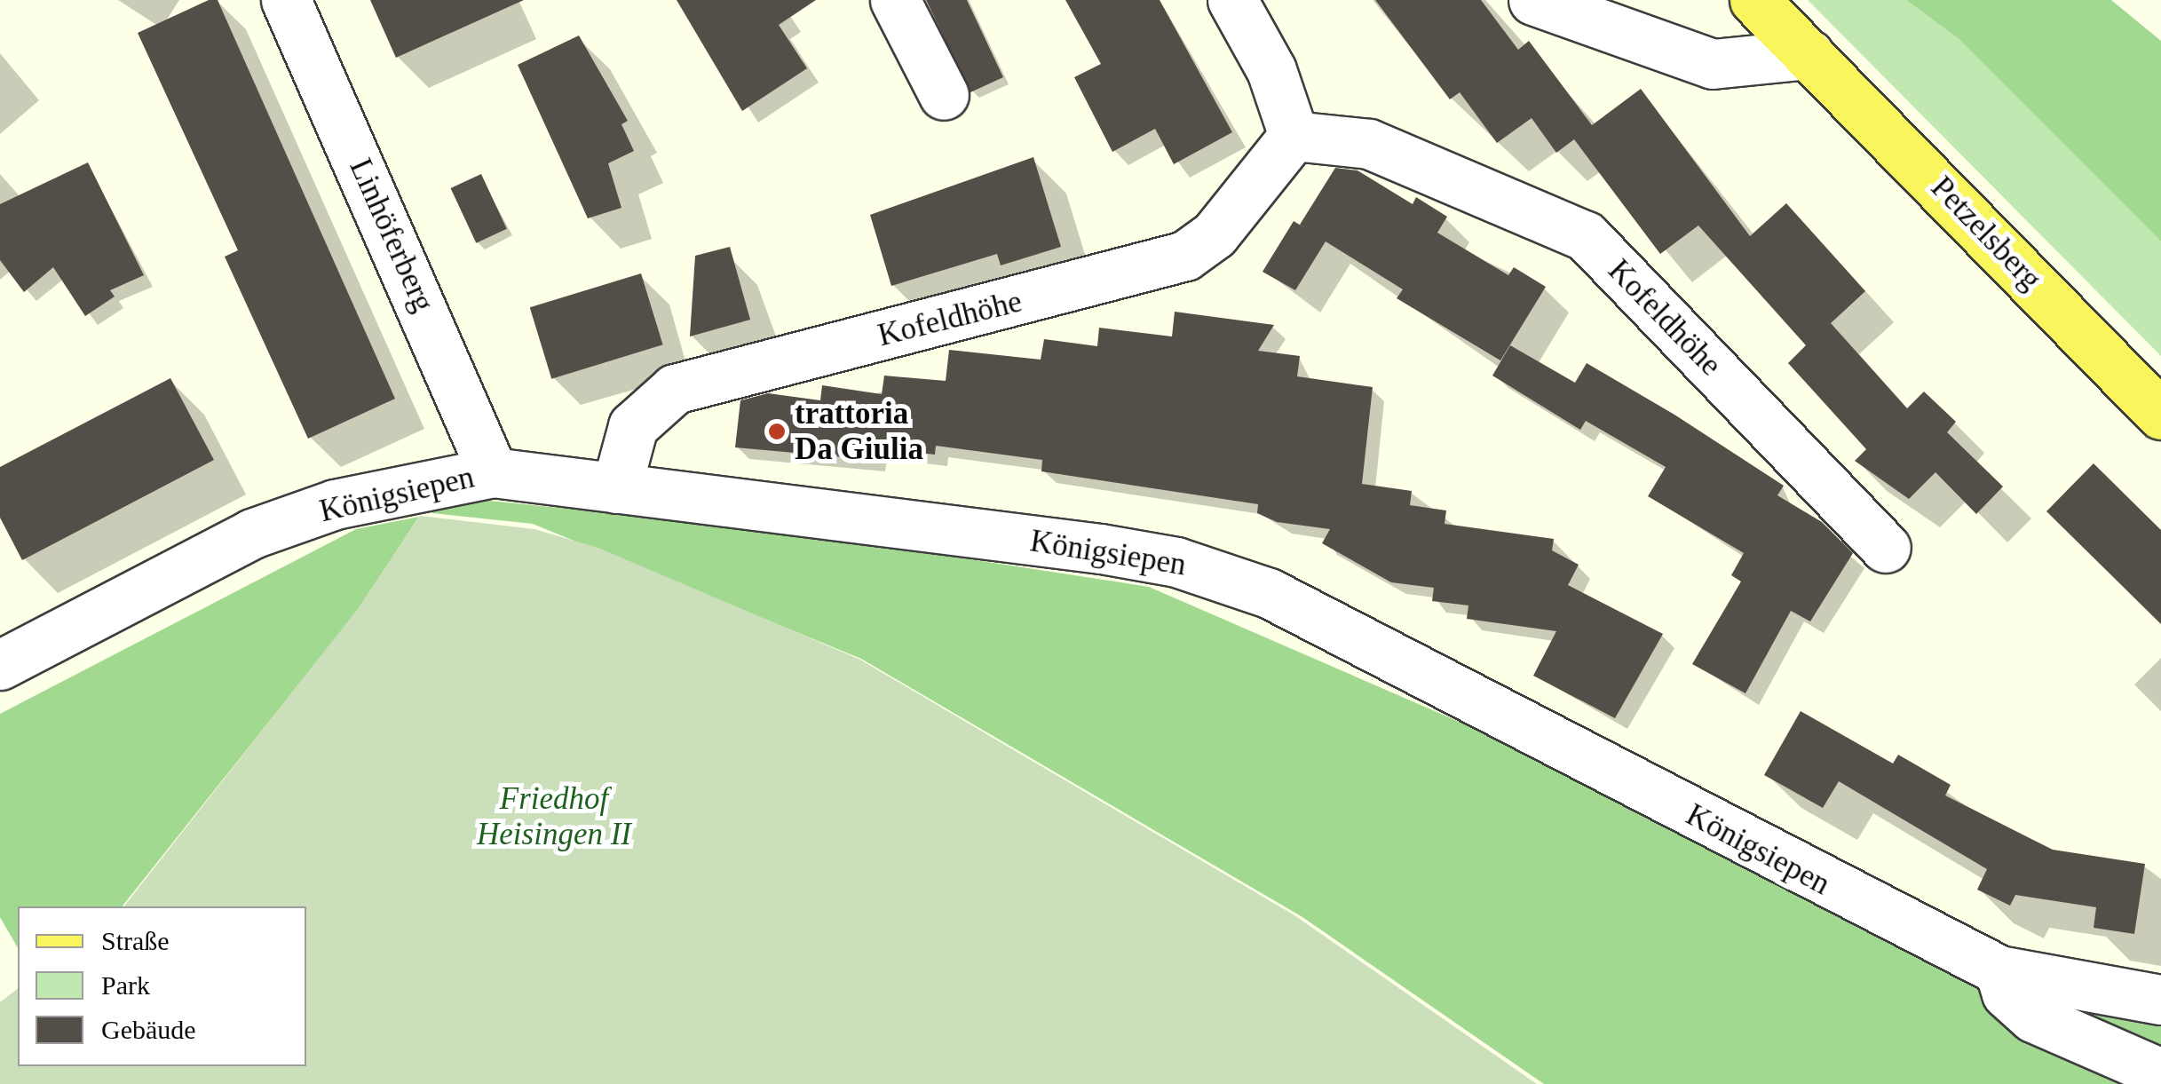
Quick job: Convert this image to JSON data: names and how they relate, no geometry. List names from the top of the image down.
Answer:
{
  "streets": {
    "main road": ["Petzelsberg"],
    "street": ["Linhöferberg", "Kofeldhöhe", "Königsiepen"]
  },
  "crossings": [
    ["Linhöferberg", "Königsiepen"],
    ["Kofeldhöhe", "Königsiepen"]
  ],
  "parks": ["Friedhof Heisingen II"],
  "places": ["trattoria Da Giulia"],
  "legend": ["Straße", "Park", "Gebäude"]
}
